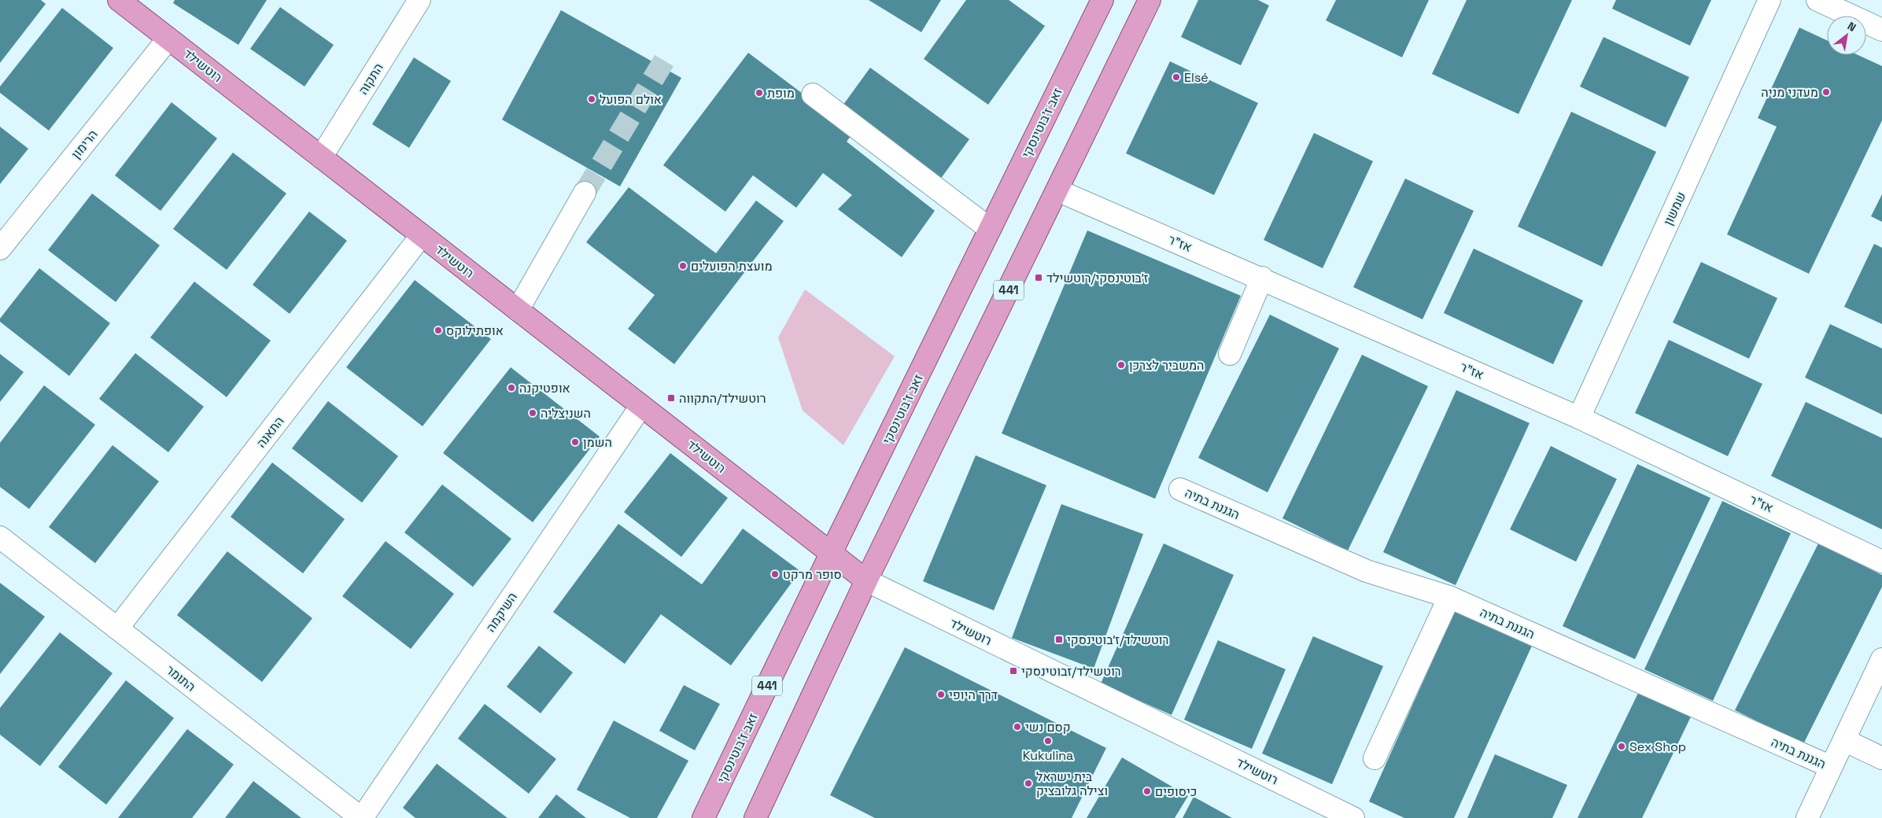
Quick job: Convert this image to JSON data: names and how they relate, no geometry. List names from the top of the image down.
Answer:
{
  "streets": {
    "main road": ["רוטשילד", "זאב ז'בוטינסקי", "441"],
    "street": [
      "התקוה",
      "הרימון",
      "שמשון",
      "אז\"ר",
      "התאנה",
      "הגננת בתיה",
      "השיקמה",
      "התומר"
    ]
  },
  "crossings": [
    ["רוטשילד", "התקוה"],
    ["רוטשילד", "זאב ז'בוטינסקי"],
    ["רוטשילד", "הרימון"],
    ["רוטשילד", "441"],
    ["רוטשילד", "התאנה"],
    ["רוטשילד", "השיקמה"],
    ["שמשון", "אז\"ר"],
    ["אז\"ר", "441"],
    ["התאנה", "התומר"],
    ["השיקמה", "התומר"]
  ],
  "places": {
    "other": [
      "Elsé",
      "מעדני מניה",
      "מופת",
      "אולם הפועל",
      "מועצת הפועלים",
      "אופתילוקס",
      "המשביר לצרכן",
      "אופטיקנה",
      "השניצליה",
      "השמן",
      "סופר מרקט",
      "דרך היופי",
      "קסם נשי",
      "Kukulina",
      "Sex Shop",
      "בית ישראל וצילה גלובציק",
      "כיסופים"
    ],
    "transit": [
      "ז׳בוטינסקי/רוטשילד",
      "רוטשילד/התקווה",
      "רוטשילד/ז׳בוטינסקי",
      "רוטשילד/זבוטינסקי"
    ]
  },
  "north": "top right"
}
